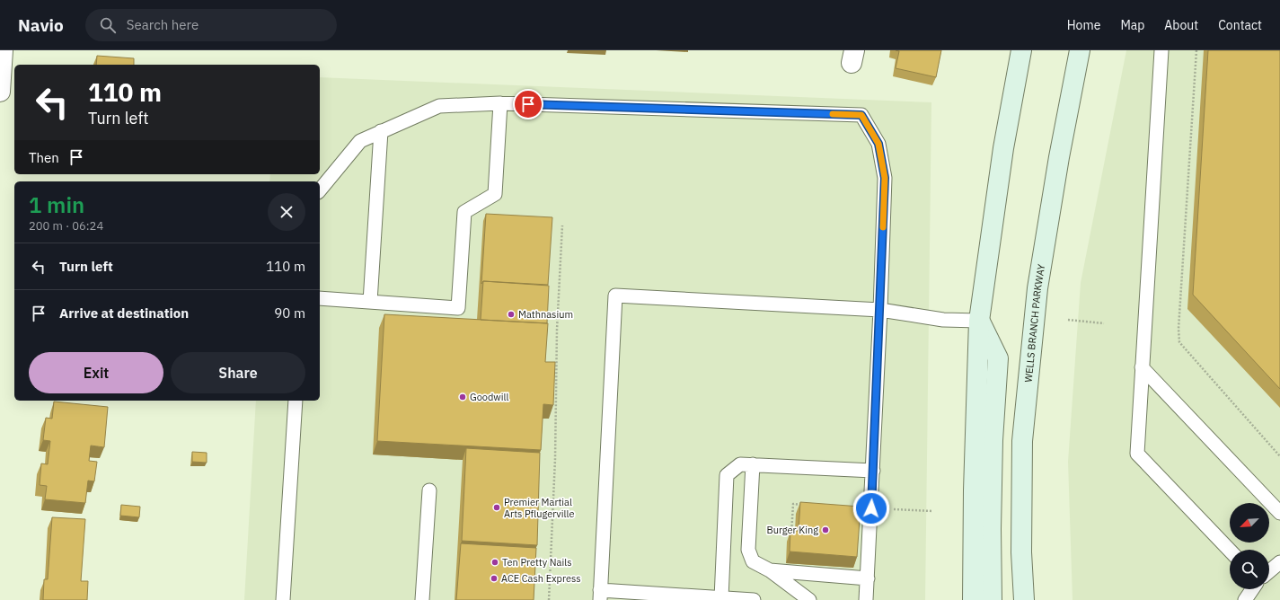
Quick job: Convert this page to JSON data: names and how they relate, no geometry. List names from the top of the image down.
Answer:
{
  "streets": {
    "main road": ["WELLS BRANCH PARKWAY"]
  },
  "places": [
    "Mathnasium",
    "Goodwill",
    "Premier Martial Arts Pflugerville",
    "Burger King",
    "Ten Pretty Nails",
    "ACE Cash Express"
  ],
  "north": "bottom left",
  "page": {
    "header": "Navio",
    "search": "Search here",
    "nav": [
      "Home",
      "Map",
      "About",
      "Contact"
    ],
    "turn": ["110 m", "Turn left"],
    "then": "Then",
    "heading": ["1 min", "200 m · 06:24"],
    "list": [
      {
        "name": "Turn left",
        "value": "110 m"
      },
      {
        "name": "Arrive at destination",
        "value": "90 m"
      }
    ],
    "buttons": ["Exit", "Share"]
  }
}
